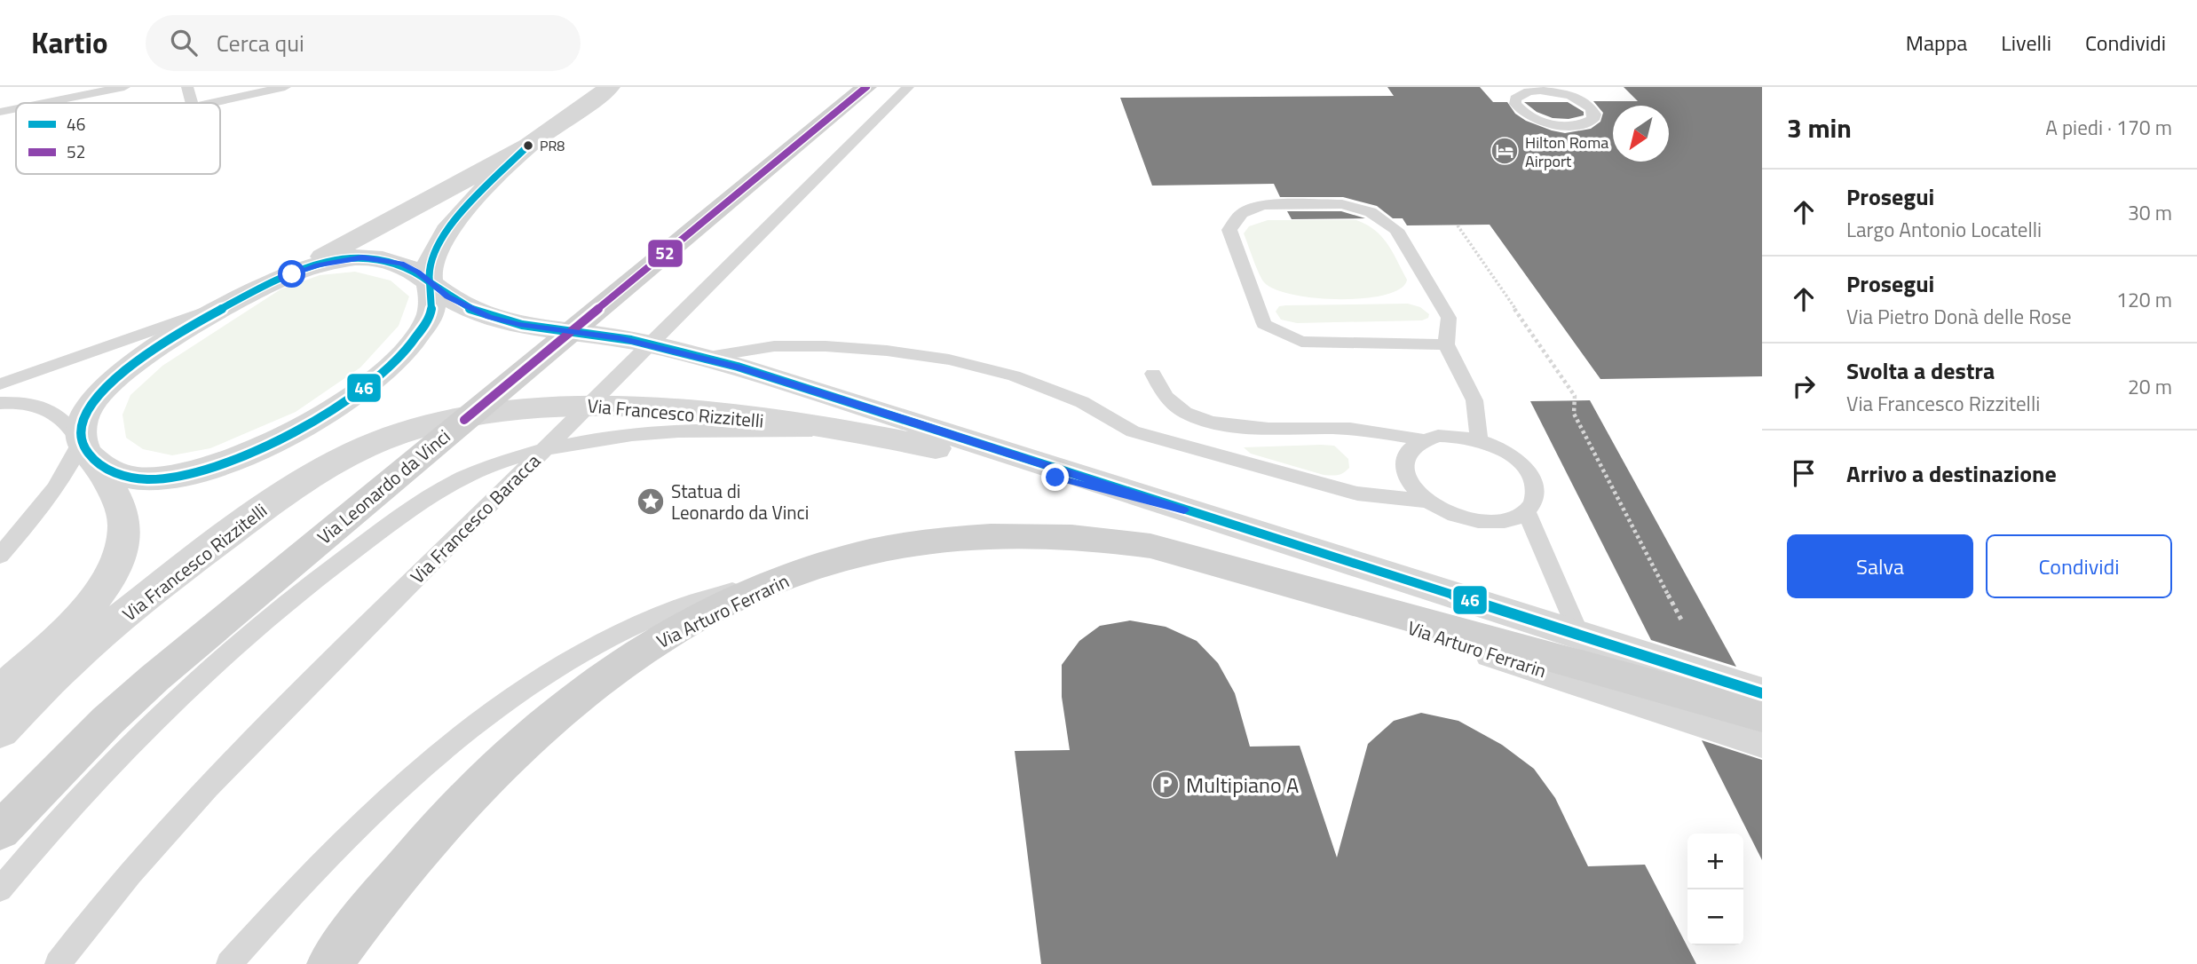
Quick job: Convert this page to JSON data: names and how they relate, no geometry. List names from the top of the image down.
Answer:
{
  "streets": {
    "main road": ["Via Leonardo da Vinci", "Via Arturo Ferrarin"],
    "street": ["Via Francesco Rizzitelli"],
    "lane": ["Via Francesco Baracca"]
  },
  "places": {
    "other": ["PR8"],
    "hotel": ["Hilton Roma Airport"],
    "place": ["Statua di Leonardo da Vinci"],
    "parking": ["Multipiano A"]
  },
  "lines": ["transit line 52", "transit line 46"],
  "legend": ["46", "52"],
  "north": "bottom left",
  "page": {
    "header": "Kartio",
    "search": "Cerca qui",
    "nav": ["Mappa", "Livelli", "Condividi"],
    "heading": ["3 min", "A piedi · 170 m"],
    "list": [
      ["Prosegui", "Largo Antonio Locatelli", "30 m"],
      ["Prosegui", "Via Pietro Donà delle Rose", "120 m"],
      ["Svolta a destra", "Via Francesco Rizzitelli", "20 m"],
      "Arrivo a destinazione"
    ],
    "buttons": ["Salva", "Condividi"],
    "map_buttons": ["+", "−"]
  }
}
